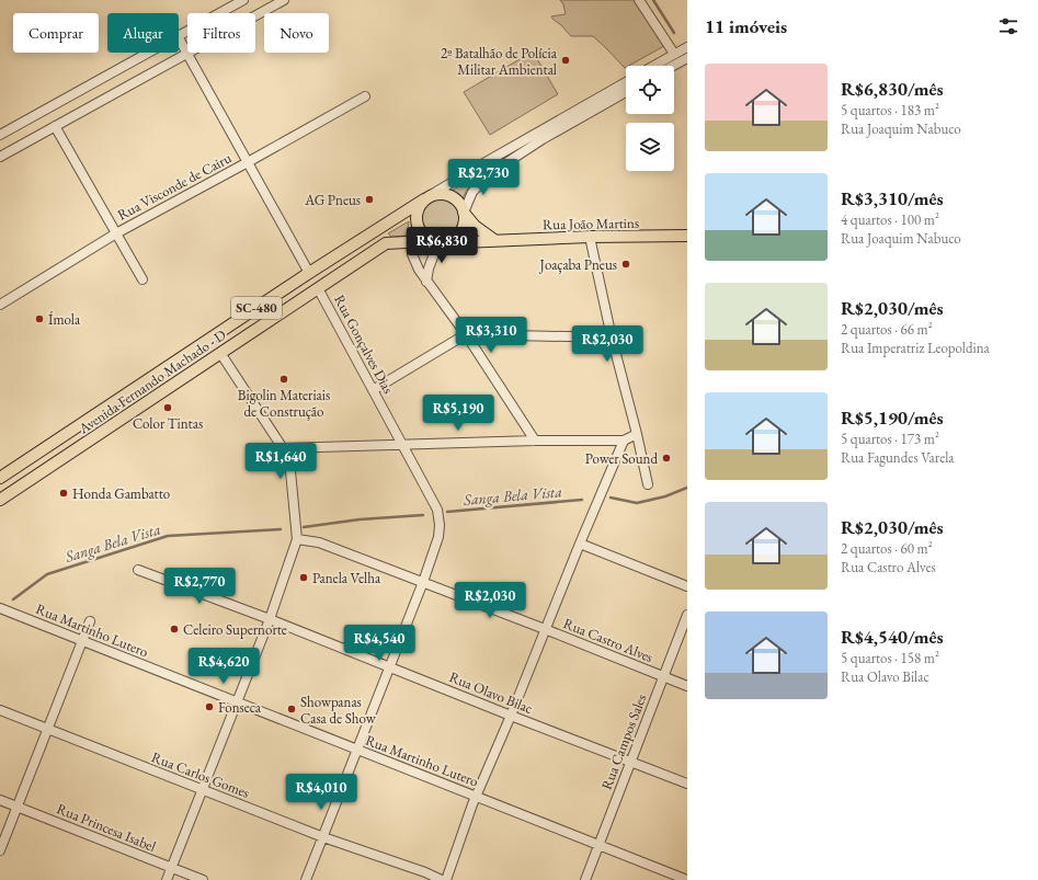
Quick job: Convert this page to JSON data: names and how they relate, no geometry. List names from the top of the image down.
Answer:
{
  "streets": {
    "main road": ["Rua João Martins", "SC-480", "Avenida Fernando Machado - D"],
    "street": [
      "Rua Visconde de Cairu",
      "Rua Gonçalves Dias",
      "Rua Martinho Lutero",
      "Rua Castro Alves",
      "Rua Olavo Bilac",
      "Rua Campos Sales",
      "Rua Carlos Gomes",
      "Rua Princesa Isabel"
    ]
  },
  "crossings": [
    ["Rua João Martins", "Avenida Fernando Machado - D"],
    ["Rua Gonçalves Dias", "Avenida Fernando Machado - D"],
    ["Rua Gonçalves Dias", "Rua Martinho Lutero"],
    ["Rua Gonçalves Dias", "Rua Castro Alves"],
    ["Rua Gonçalves Dias", "Rua Olavo Bilac"],
    ["Rua Gonçalves Dias", "Rua Carlos Gomes"],
    ["Rua Martinho Lutero", "Rua Campos Sales"],
    ["Rua Castro Alves", "Rua Campos Sales"],
    ["Rua Olavo Bilac", "Rua Campos Sales"]
  ],
  "water": ["Sanga Bela Vista"],
  "places": [
    "2º Batalhão de Polícia Militar Ambiental",
    "AG Pneus",
    "Joaçaba Pneus",
    "Ímola",
    "Bigolin Materiais de Construção",
    "Color Tintas",
    "Power Sound",
    "Honda Gambatto",
    "Panela Velha",
    "Celeiro Supernorte",
    "Fonseca",
    "Showpanas Casa de Show"
  ],
  "page": {
    "heading": "11 imóveis",
    "chip": [
      "Comprar",
      "Alugar",
      "Filtros",
      "Novo"
    ],
    "list": [
      {
        "name": "R$6,830/mês",
        "note": "5 quartos · 183 m² · Rua Joaquim Nabuco"
      },
      {
        "name": "R$3,310/mês",
        "note": "4 quartos · 100 m² · Rua Joaquim Nabuco"
      },
      {
        "name": "R$2,030/mês",
        "note": "2 quartos · 66 m² · Rua Imperatriz Leopoldina"
      },
      {
        "name": "R$5,190/mês",
        "note": "5 quartos · 173 m² · Rua Fagundes Varela"
      },
      {
        "name": "R$2,030/mês",
        "note": "2 quartos · 60 m² · Rua Castro Alves"
      },
      {
        "name": "R$4,540/mês",
        "note": "5 quartos · 158 m² · Rua Olavo Bilac"
      }
    ],
    "price": [
      "R$2,730",
      "R$6,830",
      "R$3,310",
      "R$2,030",
      "R$5,190",
      "R$1,640",
      "R$2,770",
      "R$2,030",
      "R$4,540",
      "R$4,620",
      "R$4,010"
    ]
  }
}
